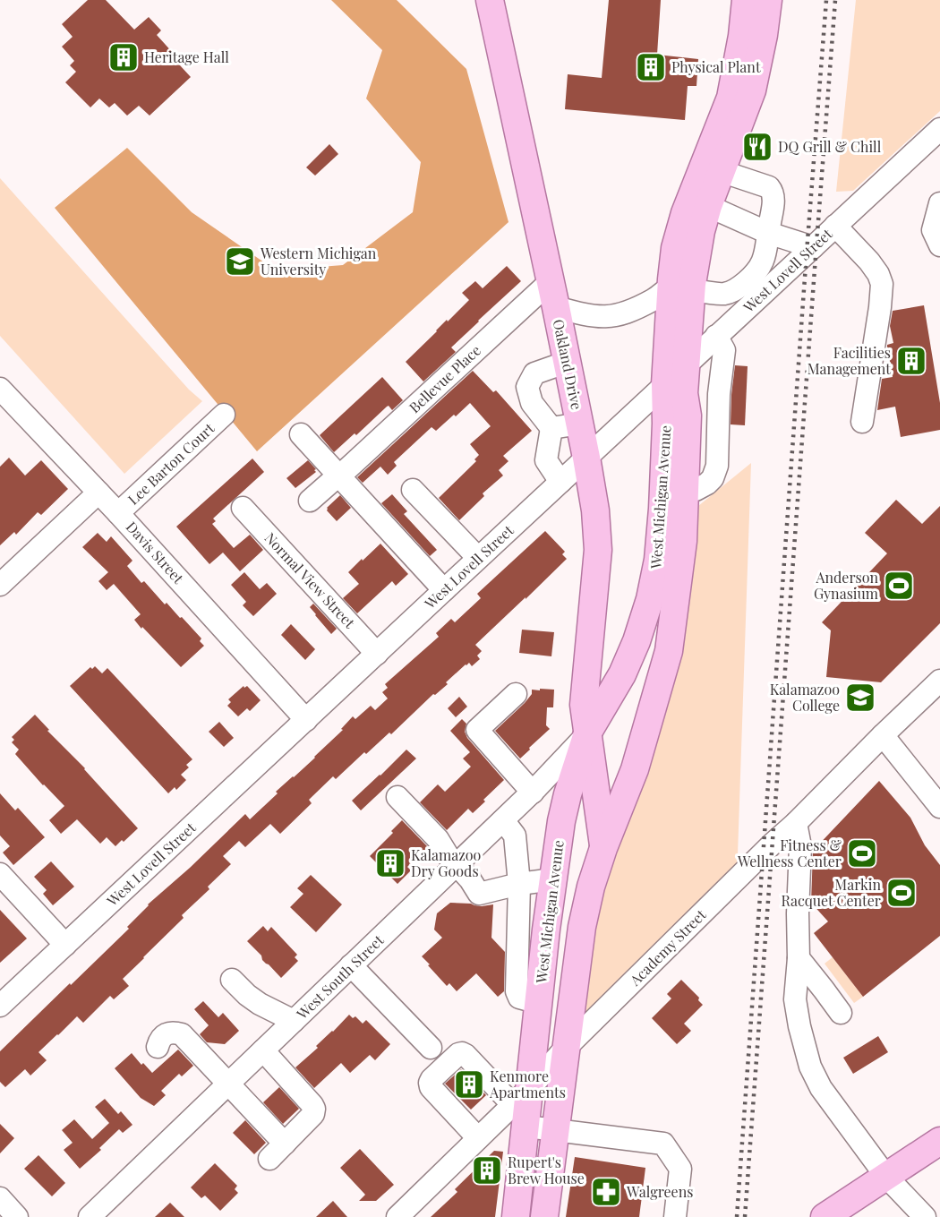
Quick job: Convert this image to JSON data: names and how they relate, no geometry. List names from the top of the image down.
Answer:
{
  "streets": {
    "main road": ["Oakland Drive", "West Michigan Avenue"],
    "street": [
      "West Lovell Street",
      "Bellevue Place",
      "Lee Barton Court",
      "Davis Street",
      "Normal View Street",
      "Academy Street",
      "West South Street"
    ]
  },
  "crossings": [
    ["West Lovell Street", "Oakland Drive"],
    ["West Lovell Street", "West Michigan Avenue"],
    ["West Lovell Street", "Davis Street"],
    ["West Lovell Street", "Normal View Street"],
    ["Oakland Drive", "Bellevue Place"],
    ["Oakland Drive", "West Michigan Avenue"],
    ["Oakland Drive", "West South Street"],
    ["Lee Barton Court", "Davis Street"],
    ["West Michigan Avenue", "Academy Street"],
    ["West Michigan Avenue", "West South Street"]
  ],
  "places": {
    "building": [
      "Heritage Hall",
      "Physical Plant",
      "Facilities Management",
      "Kalamazoo Dry Goods",
      "Kenmore Apartments",
      "Rupert's Brew House"
    ],
    "restaurant": ["DQ Grill & Chill"],
    "school or university": ["Western Michigan University", "Kalamazoo College"],
    "sports": ["Anderson Gynasium", "Fitness & Wellness Center", "Markin Racquet Center"],
    "pharmacy": ["Walgreens"]
  }
}
